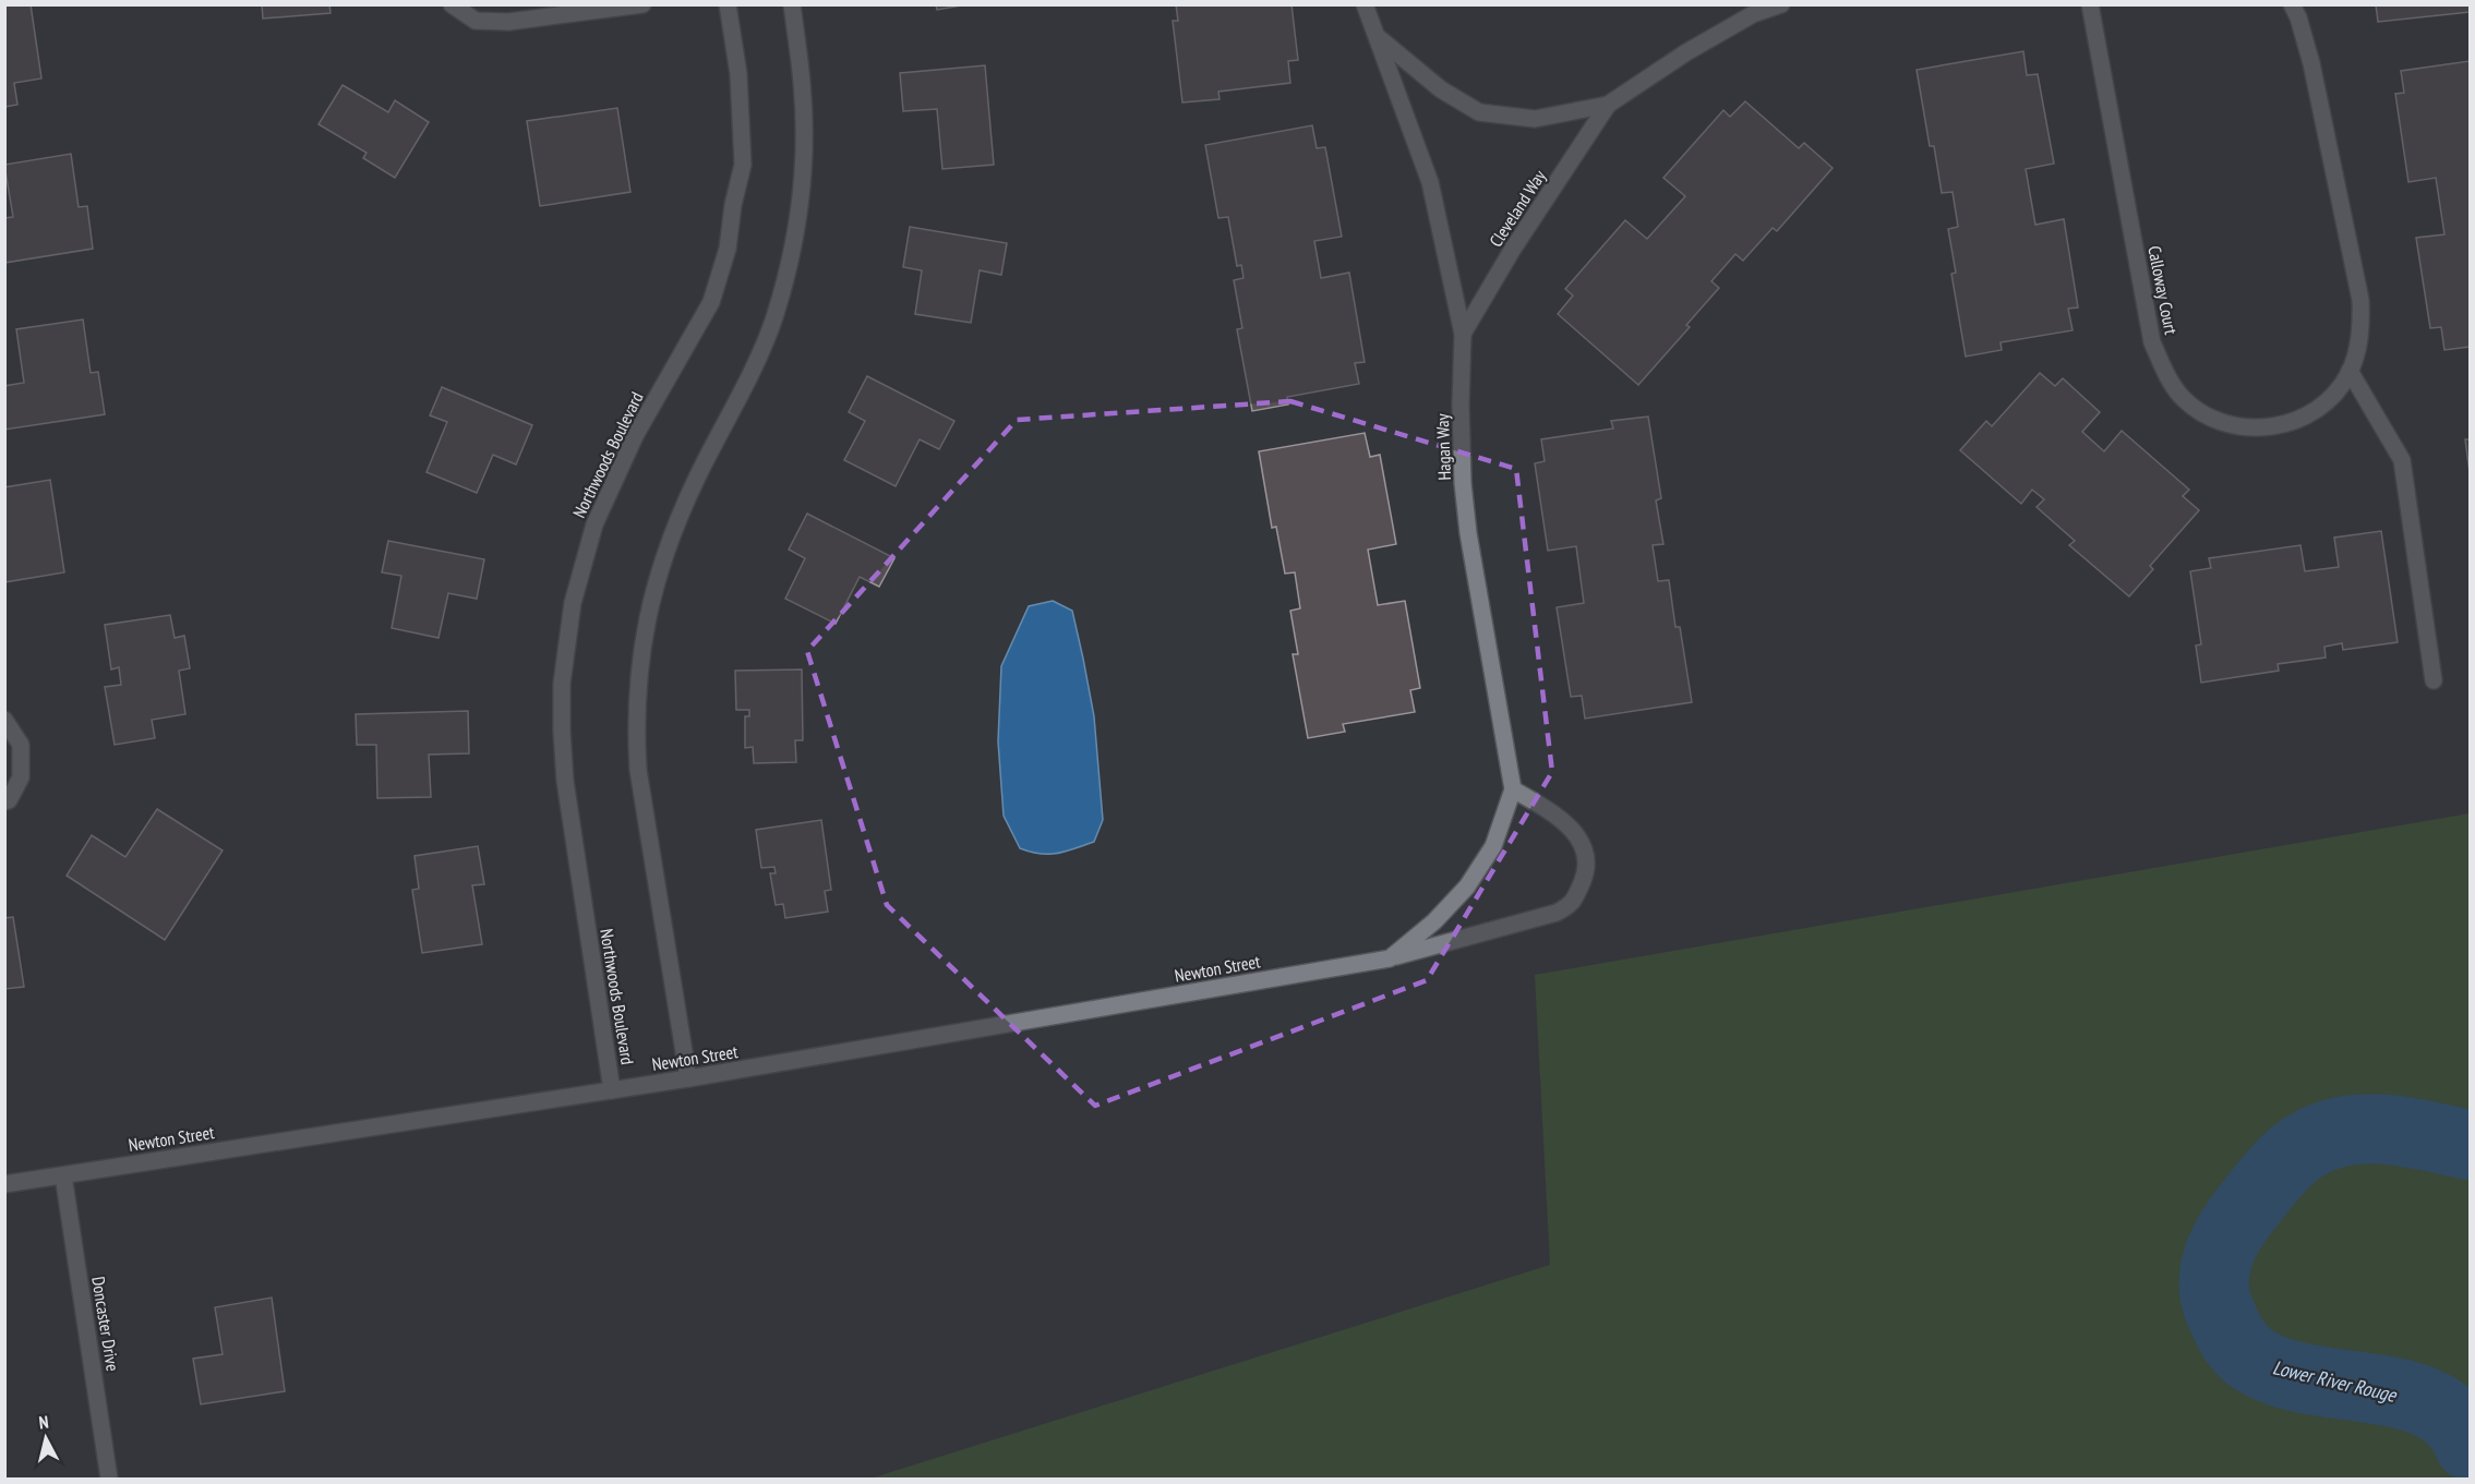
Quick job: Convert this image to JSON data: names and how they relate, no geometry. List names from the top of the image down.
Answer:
{
  "streets": {
    "street": [
      "Cleveland Way",
      "Calloway Court",
      "Hagan Way",
      "Northwoods Boulevard",
      "Newton Street",
      "Doncaster Drive"
    ]
  },
  "crossings": [
    ["Cleveland Way", "Hagan Way"],
    ["Hagan Way", "Newton Street"],
    ["Northwoods Boulevard", "Newton Street"],
    ["Newton Street", "Doncaster Drive"]
  ],
  "water": ["Lower River Rouge"],
  "north": "top"
}
